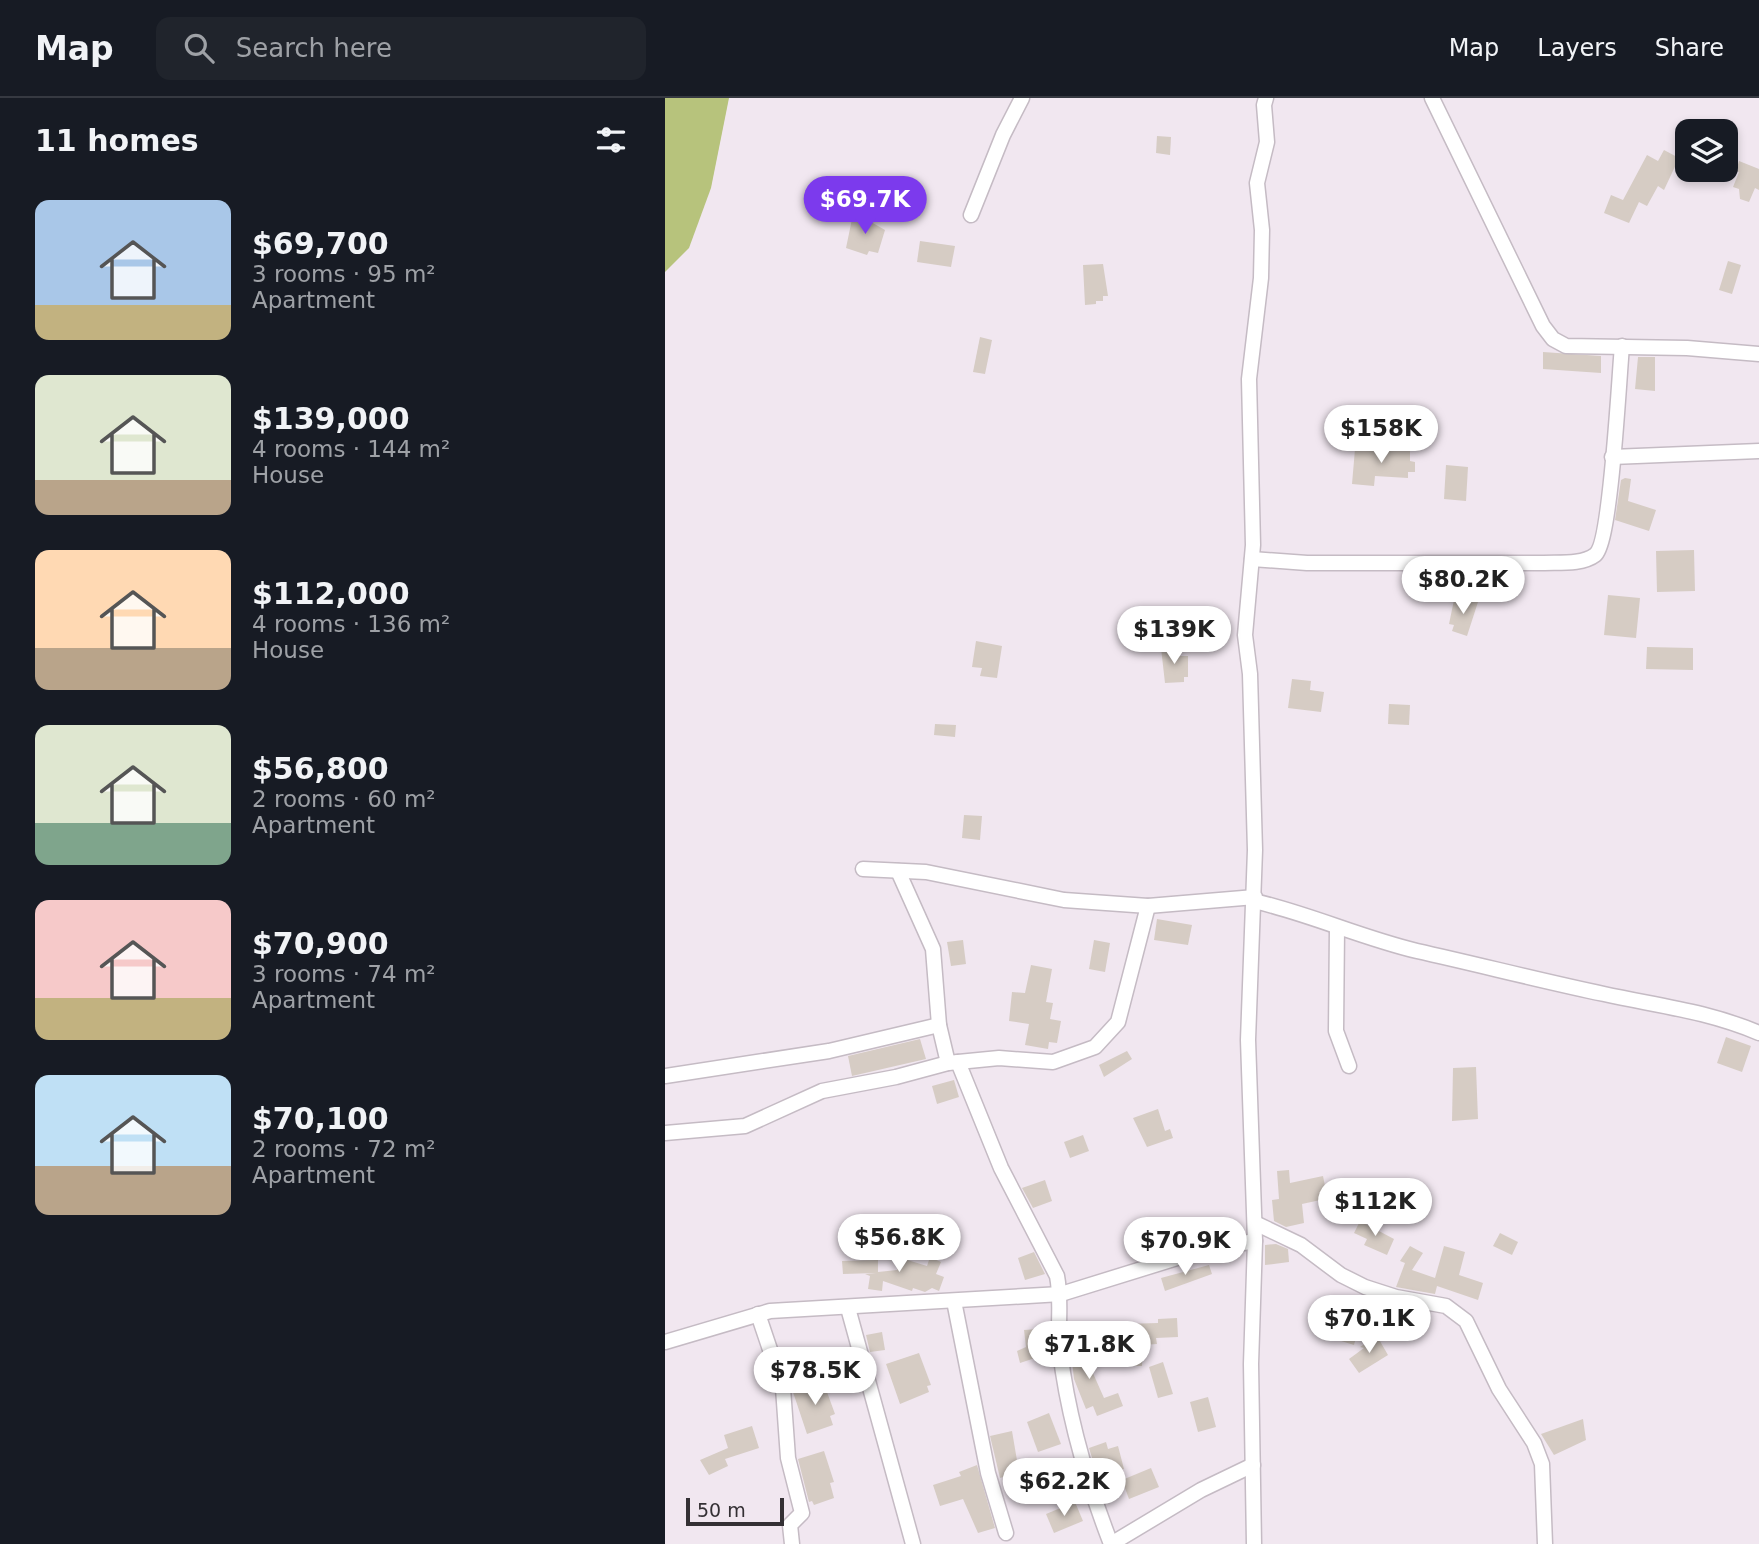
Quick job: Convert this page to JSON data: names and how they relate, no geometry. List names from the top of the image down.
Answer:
{
  "scale_bar": "50 m",
  "page": {
    "header": "Map",
    "search": "Search here",
    "nav": ["Map", "Layers", "Share"],
    "heading": "11 homes",
    "price": [
      "$69.7K",
      "$158K",
      "$80.2K",
      "$139K",
      "$112K",
      "$56.8K",
      "$70.9K",
      "$70.1K",
      "$71.8K",
      "$78.5K",
      "$62.2K"
    ],
    "list": [
      {
        "name": "$69,700",
        "note": "3 rooms · 95 m² · Apartment"
      },
      {
        "name": "$139,000",
        "note": "4 rooms · 144 m² · House"
      },
      {
        "name": "$112,000",
        "note": "4 rooms · 136 m² · House"
      },
      {
        "name": "$56,800",
        "note": "2 rooms · 60 m² · Apartment"
      },
      {
        "name": "$70,900",
        "note": "3 rooms · 74 m² · Apartment"
      },
      {
        "name": "$70,100",
        "note": "2 rooms · 72 m² · Apartment"
      }
    ],
    "scale": "50 m"
  }
}
